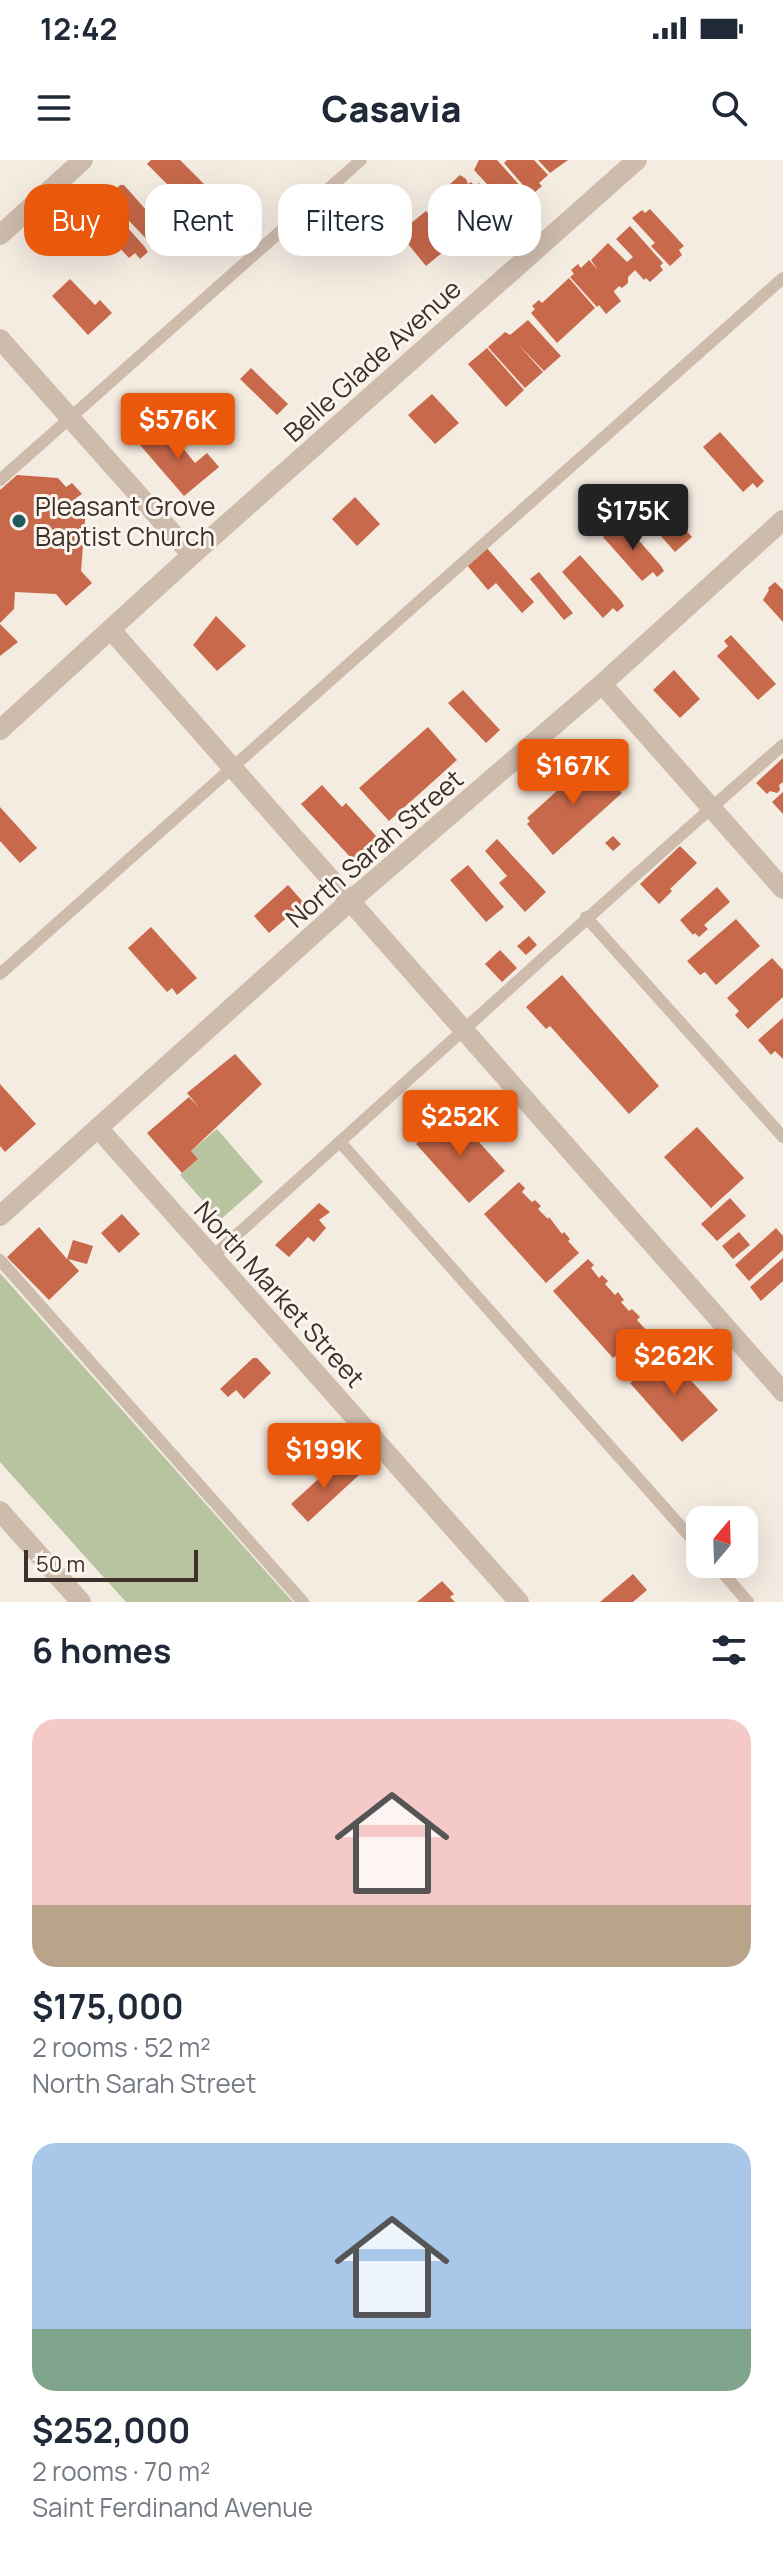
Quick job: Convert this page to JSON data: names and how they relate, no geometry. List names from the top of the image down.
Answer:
{
  "streets": {
    "street": ["Belle Glade Avenue", "North Sarah Street", "North Market Street"]
  },
  "crossings": [
    ["North Sarah Street", "North Market Street"]
  ],
  "places": ["Pleasant Grove Baptist Church"],
  "scale_bar": "50 m",
  "north": "top",
  "page": {
    "status": "12:42",
    "header": "Casavia",
    "chip": [
      "Buy",
      "Rent",
      "Filters",
      "New"
    ],
    "price": [
      "$576K",
      "$175K",
      "$167K",
      "$252K",
      "$262K",
      "$199K"
    ],
    "scale": "50 m",
    "heading": "6 homes",
    "list": [
      {
        "name": "$175,000",
        "note": "2 rooms · 52 m² · North Sarah Street"
      },
      {
        "name": "$252,000",
        "note": "2 rooms · 70 m² · Saint Ferdinand Avenue"
      }
    ]
  }
}
